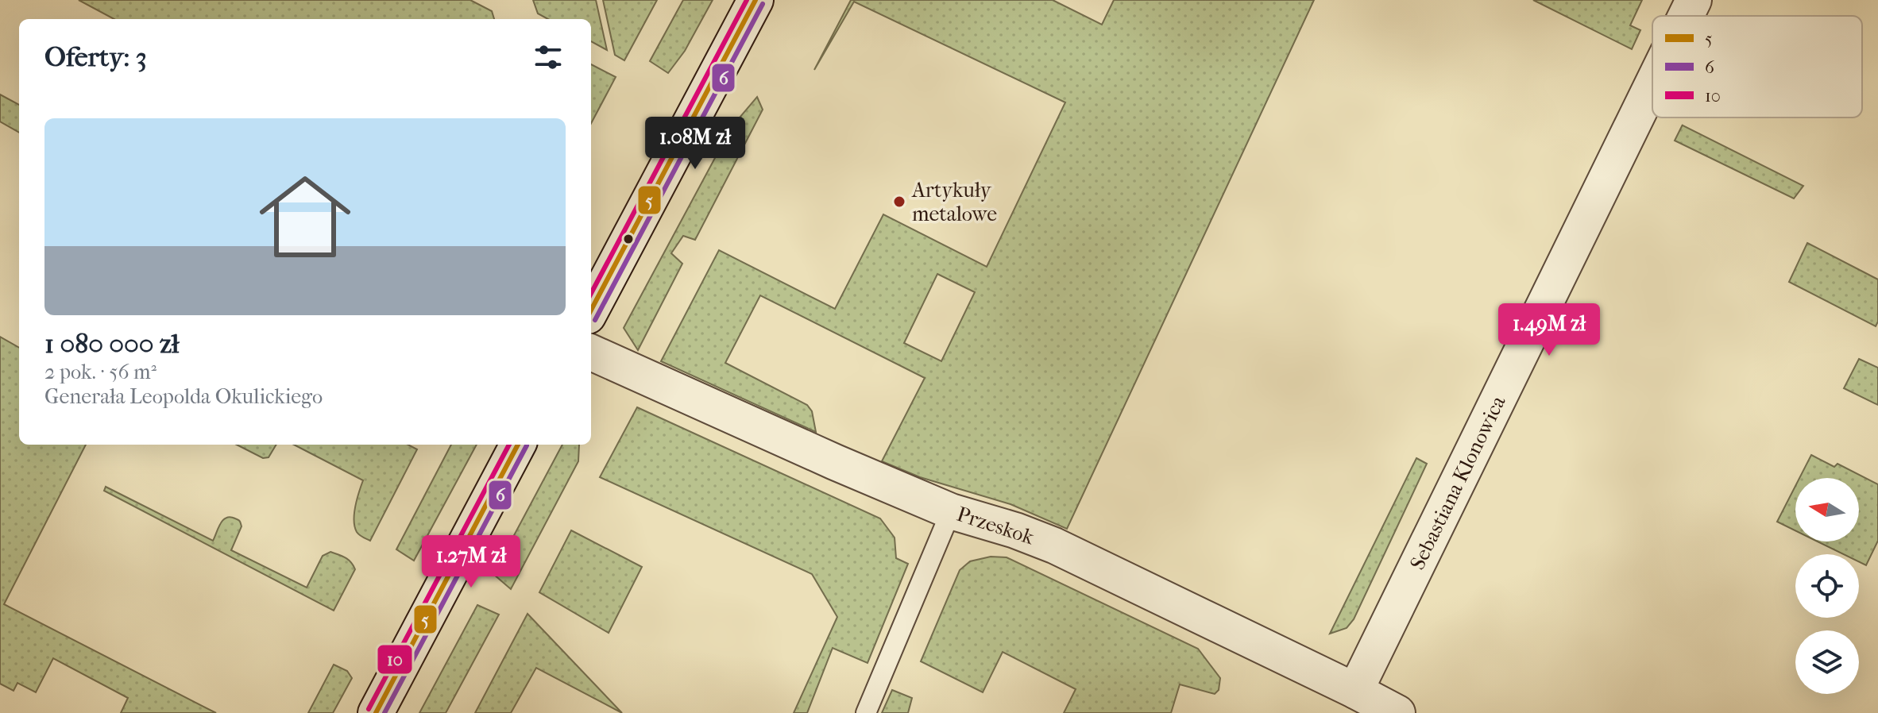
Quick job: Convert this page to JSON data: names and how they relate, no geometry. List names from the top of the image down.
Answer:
{
  "streets": {
    "street": ["Sebastiana Klonowica", "Przeskok"]
  },
  "crossings": [
    ["Sebastiana Klonowica", "Przeskok"]
  ],
  "places": ["Artykuły metalowe"],
  "lines": ["transit line 5", "transit line 10", "transit line 6"],
  "legend": ["5", "6", "10"],
  "north": "left",
  "page": {
    "heading": "Oferty: 3",
    "list": [
      {
        "name": "1 080 000 zł",
        "note": "2 pok. · 56 m² · Generała Leopolda Okulickiego"
      }
    ],
    "price": ["1.08M zł", "1.49M zł", "1.27M zł"]
  }
}
